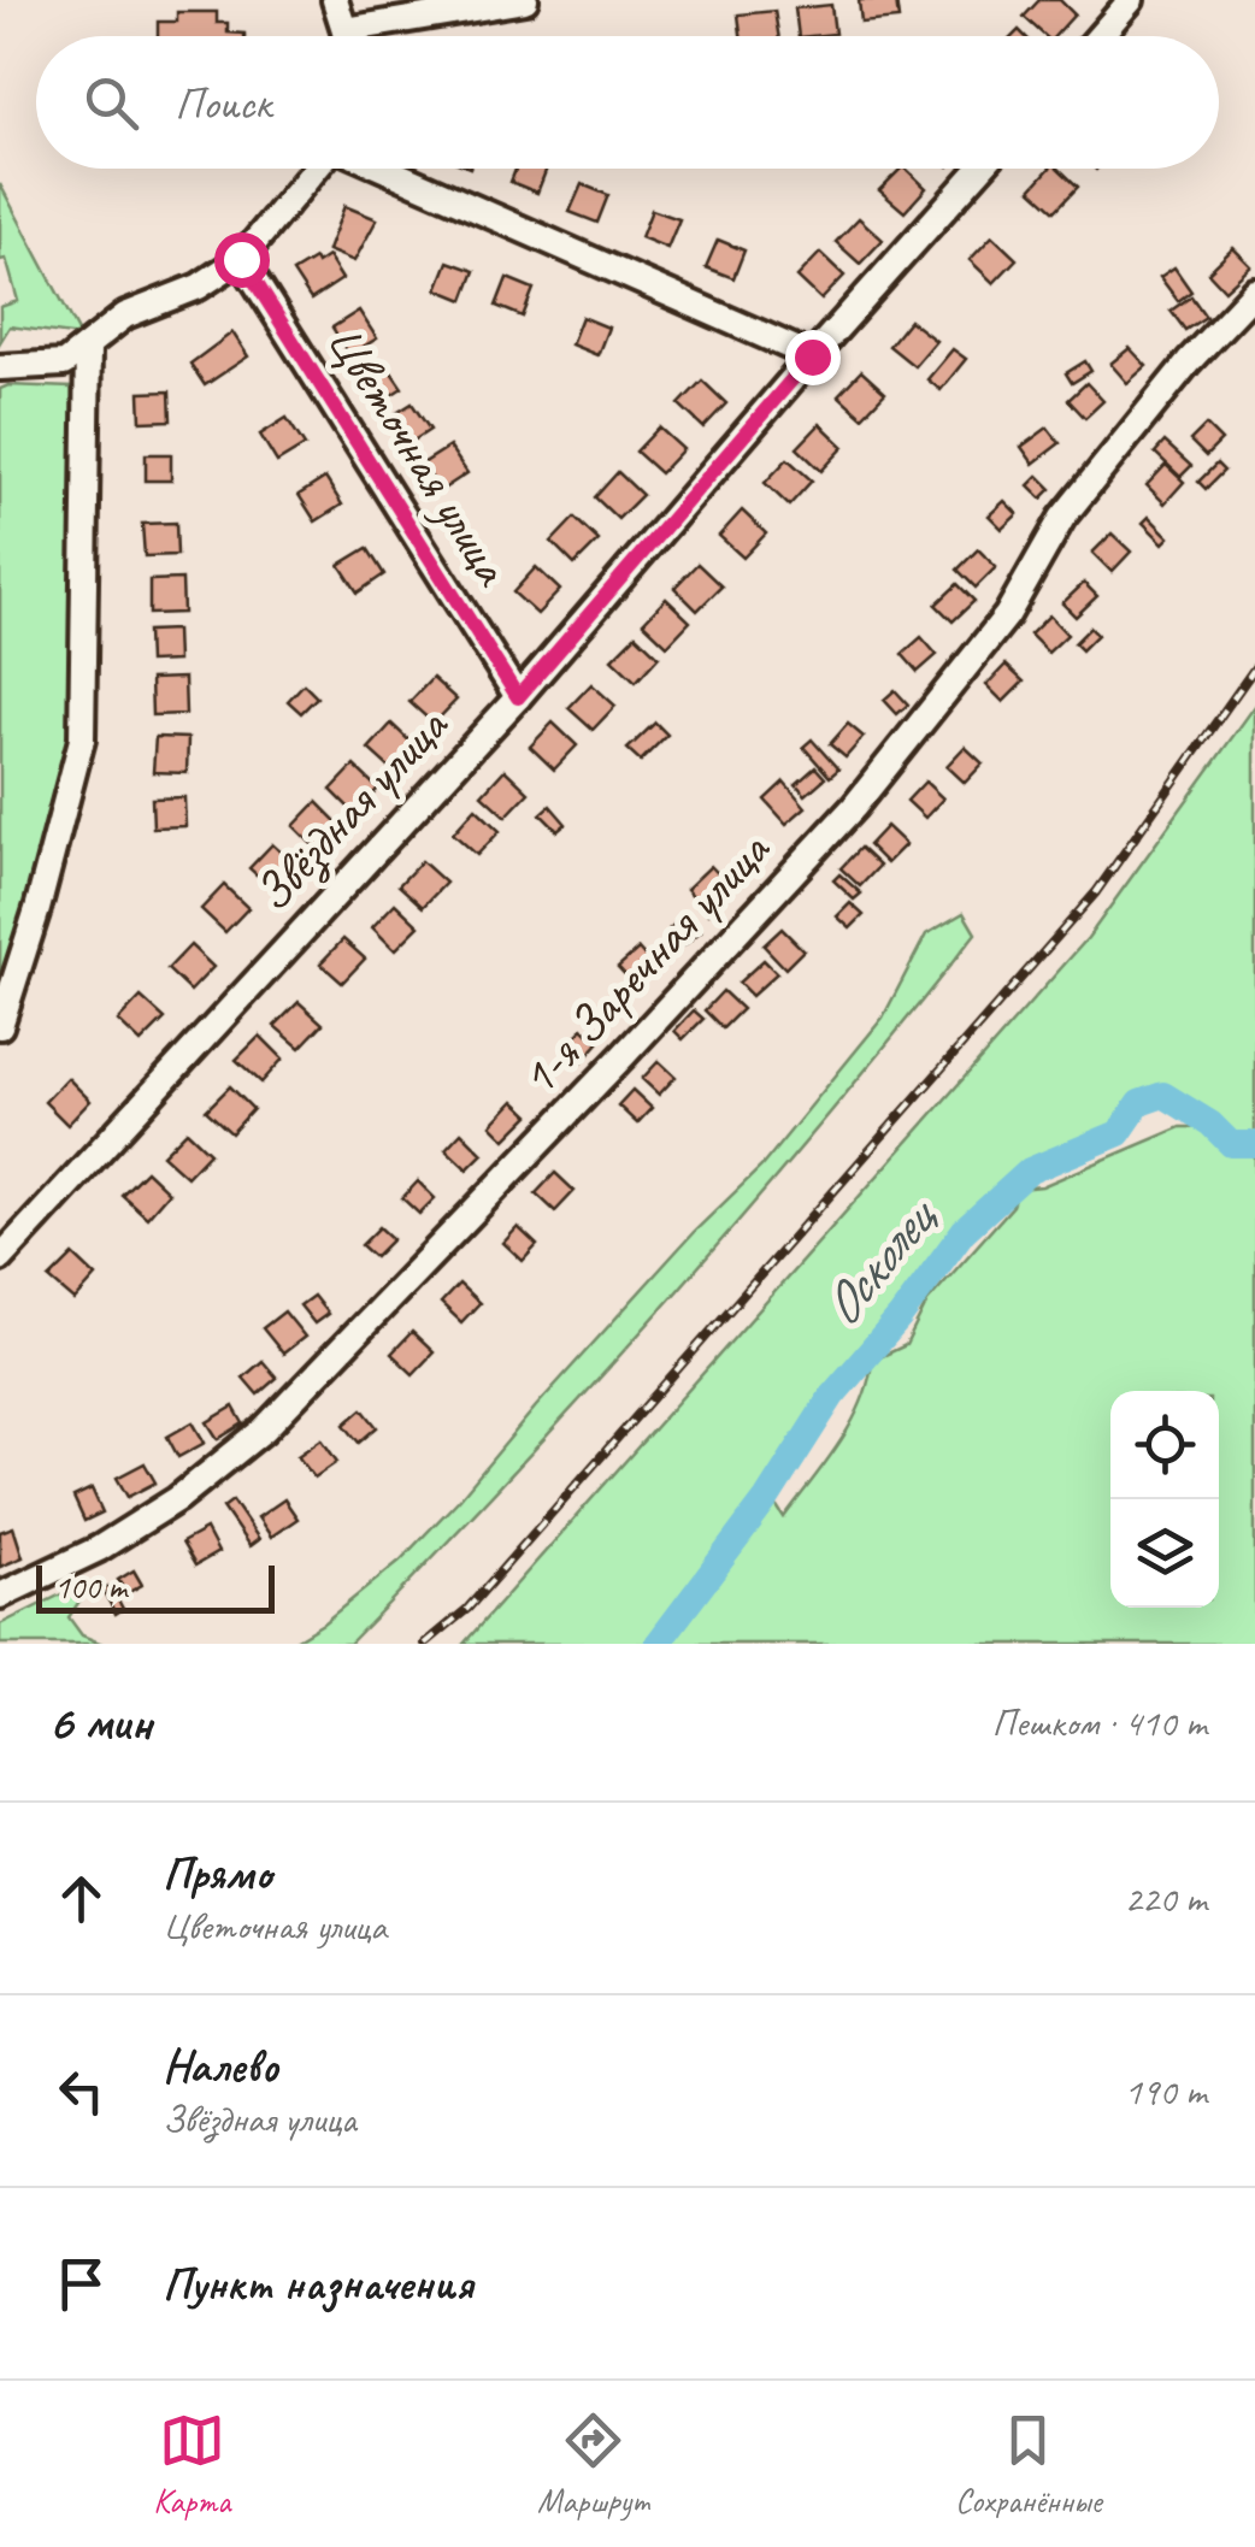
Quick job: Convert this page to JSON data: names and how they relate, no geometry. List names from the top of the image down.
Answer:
{
  "streets": {
    "street": ["Цветочная улица", "Звёздная улица", "1-я Заречная улица"]
  },
  "crossings": [
    ["Цветочная улица", "Звёздная улица"]
  ],
  "water": ["Осколец"],
  "scale_bar": "100 m",
  "page": {
    "search": "Поиск",
    "scale": "100 m",
    "heading": ["6 мин", "Пешком · 410 m"],
    "list": [
      ["Прямо", "Цветочная улица", "220 m"],
      ["Налево", "Звёздная улица", "190 m"],
      "Пункт назначения"
    ],
    "nav": ["Карта", "Маршрут", "Сохранённые"]
  }
}
